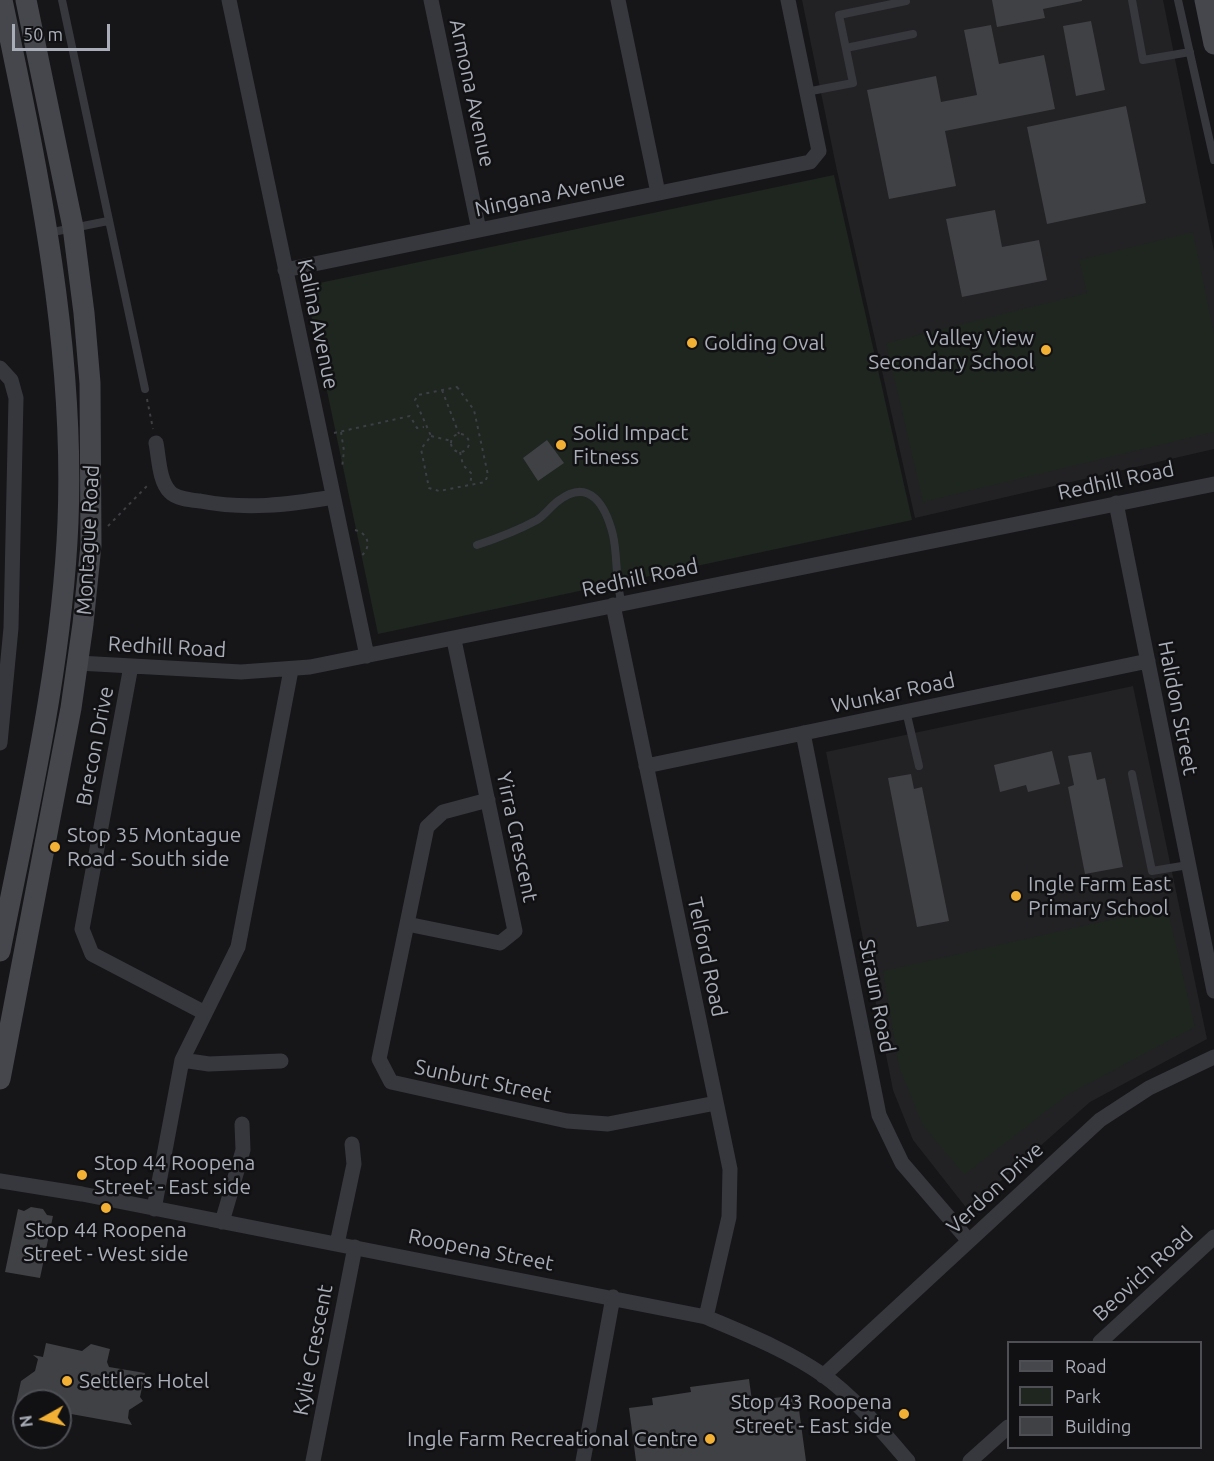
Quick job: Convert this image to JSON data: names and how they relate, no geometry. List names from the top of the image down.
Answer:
{
  "streets": {
    "main road": ["Montague Road"],
    "street": [
      "Armona Avenue",
      "Ningana Avenue",
      "Kalina Avenue",
      "Redhill Road",
      "Wunkar Road",
      "Halidon Street",
      "Brecon Drive",
      "Yirra Crescent",
      "Telford Road",
      "Straun Road",
      "Sunburt Street",
      "Verdon Drive",
      "Roopena Street",
      "Beovich Road",
      "Kylie Crescent"
    ]
  },
  "crossings": [
    ["Armona Avenue", "Ningana Avenue"],
    ["Ningana Avenue", "Kalina Avenue"],
    ["Kalina Avenue", "Redhill Road"],
    ["Redhill Road", "Montague Road"],
    ["Redhill Road", "Halidon Street"],
    ["Redhill Road", "Brecon Drive"],
    ["Redhill Road", "Yirra Crescent"],
    ["Redhill Road", "Telford Road"],
    ["Wunkar Road", "Halidon Street"],
    ["Wunkar Road", "Telford Road"],
    ["Wunkar Road", "Straun Road"],
    ["Yirra Crescent", "Sunburt Street"],
    ["Telford Road", "Sunburt Street"],
    ["Telford Road", "Roopena Street"],
    ["Straun Road", "Verdon Drive"],
    ["Verdon Drive", "Roopena Street"],
    ["Roopena Street", "Kylie Crescent"]
  ],
  "places": [
    "Golding Oval",
    "Valley View Secondary School",
    "Solid Impact Fitness",
    "Stop 35 Montague Road - South side",
    "Ingle Farm East Primary School",
    "Stop 44 Roopena Street - East side",
    "Stop 44 Roopena Street - West side",
    "Settlers Hotel",
    "Stop 43 Roopena Street - East side",
    "Ingle Farm Recreational Centre"
  ],
  "legend": ["Road", "Park", "Building"],
  "scale_bar": "50 m",
  "north": "left"
}
